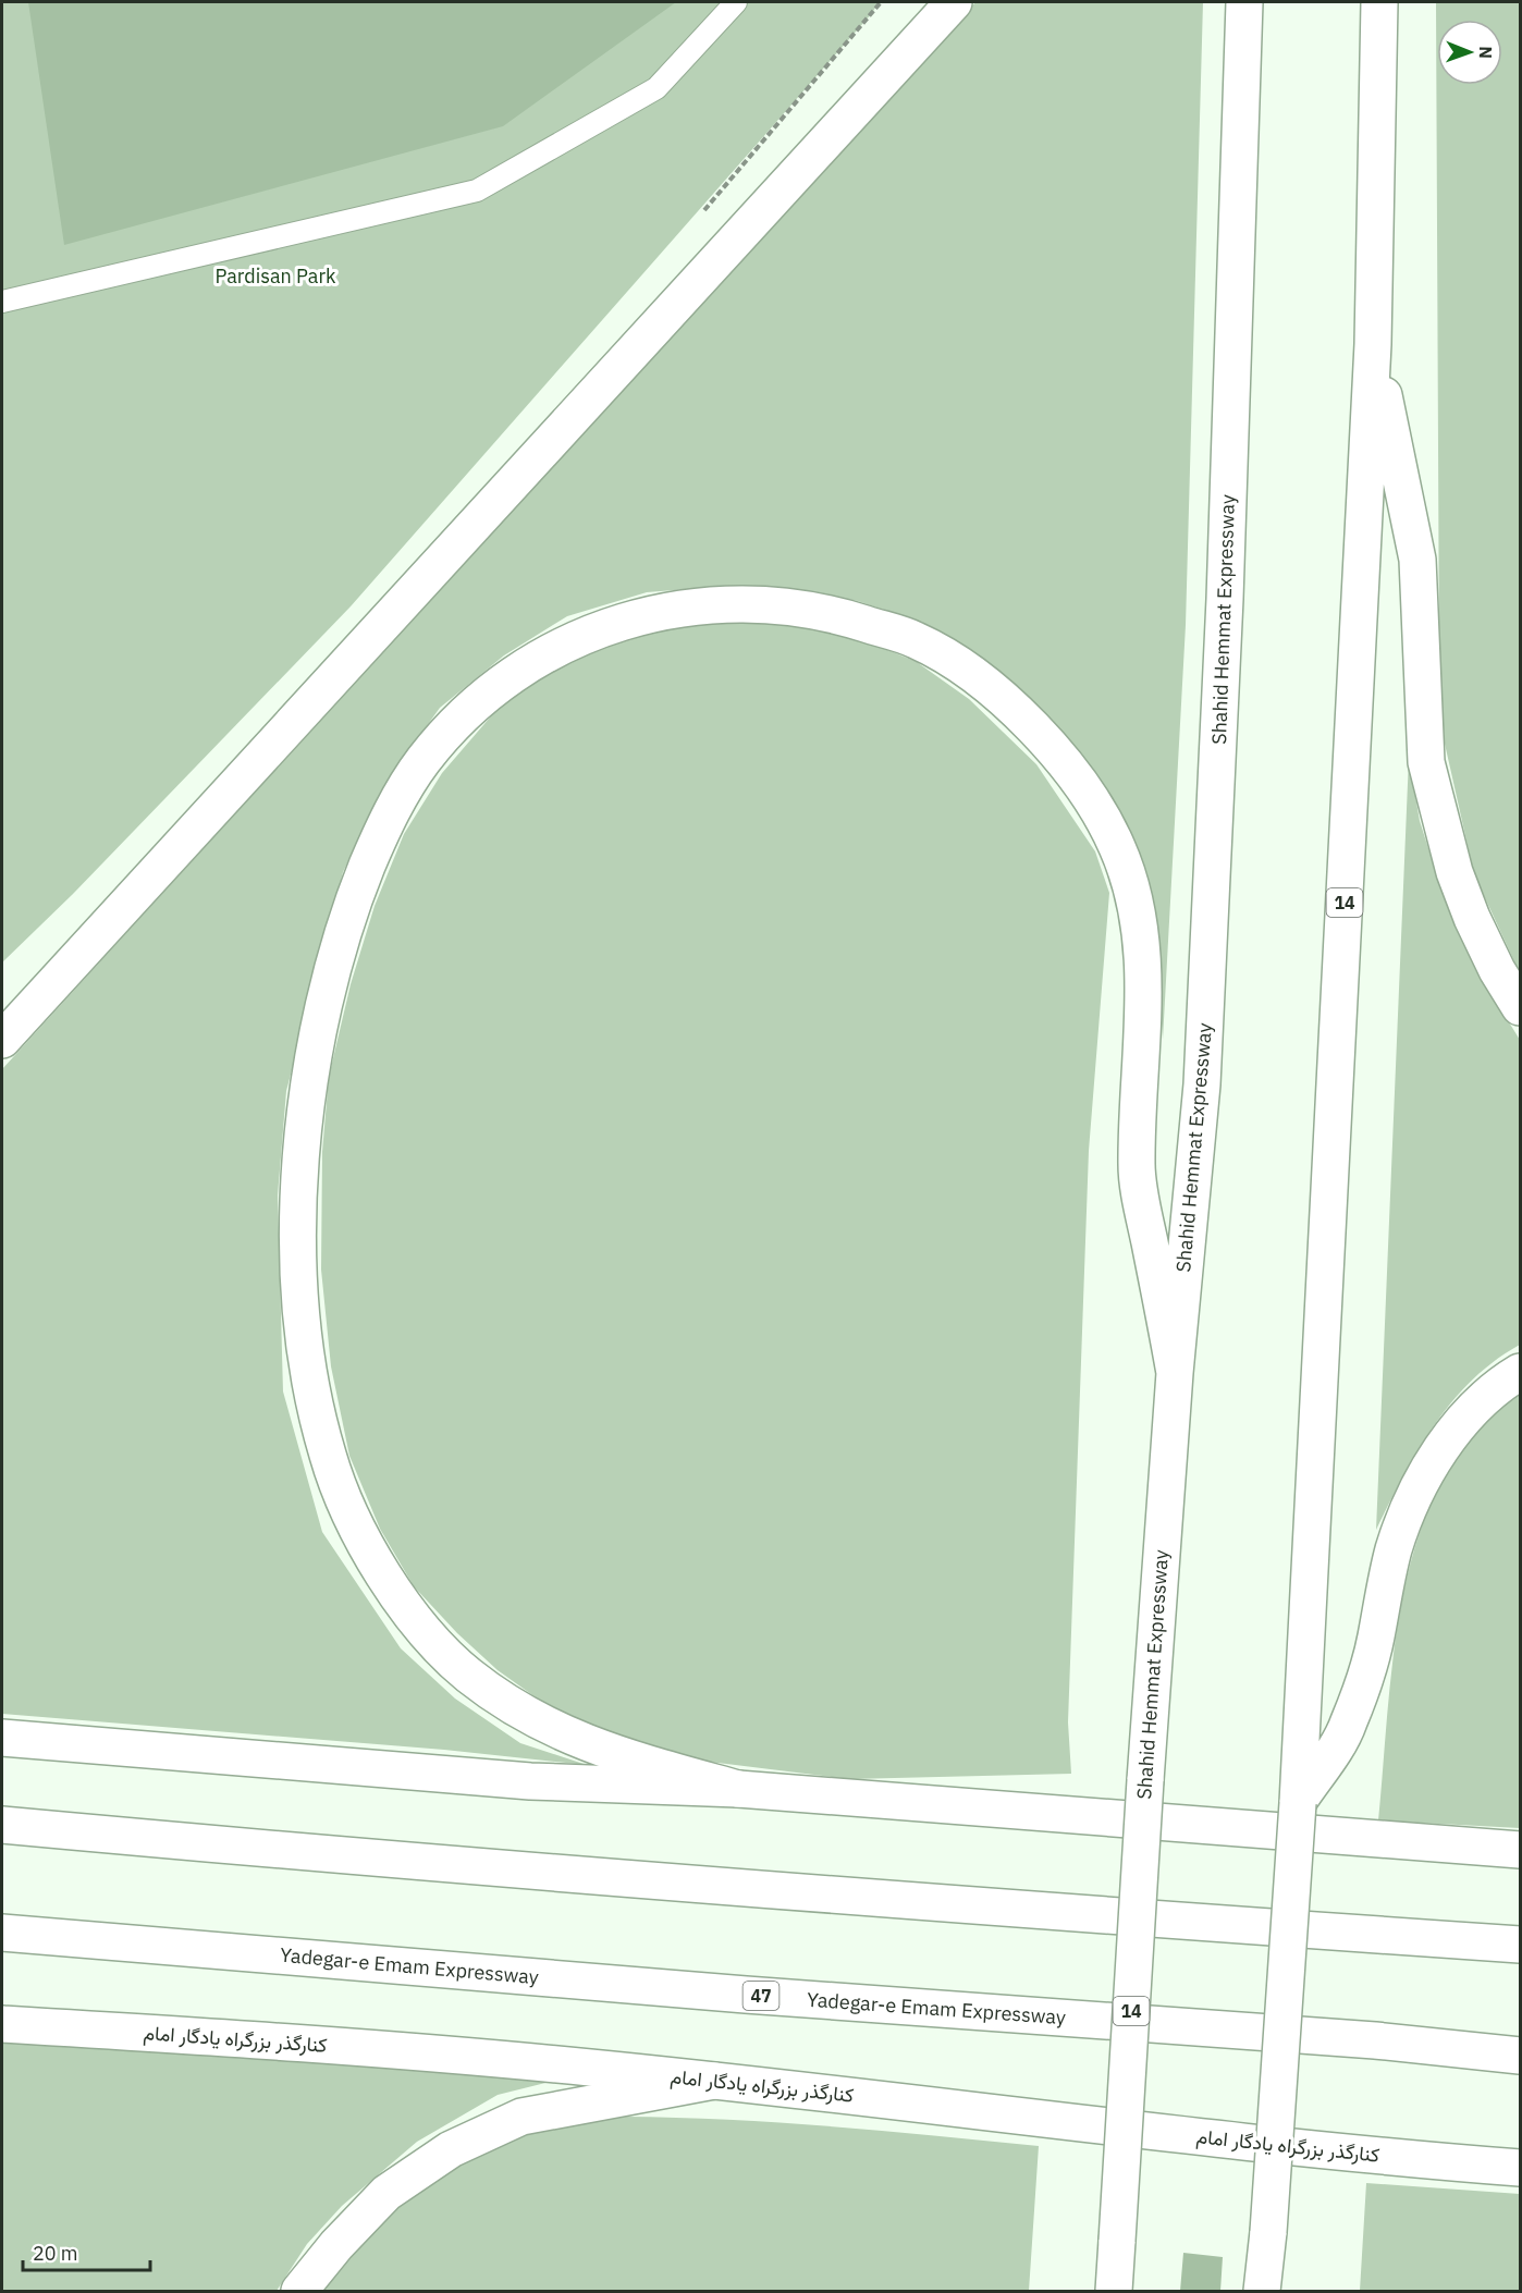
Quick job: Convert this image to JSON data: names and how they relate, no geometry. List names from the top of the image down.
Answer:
{
  "streets": {
    "main road": [
      "Shahid Hemmat Expressway",
      "14",
      "Yadegar-e Emam Expressway",
      "47",
      "کنارگذر بزرگراه یادگار امام"
    ]
  },
  "parks": ["Pardisan Park"],
  "scale_bar": "20 m",
  "north": "right"
}
